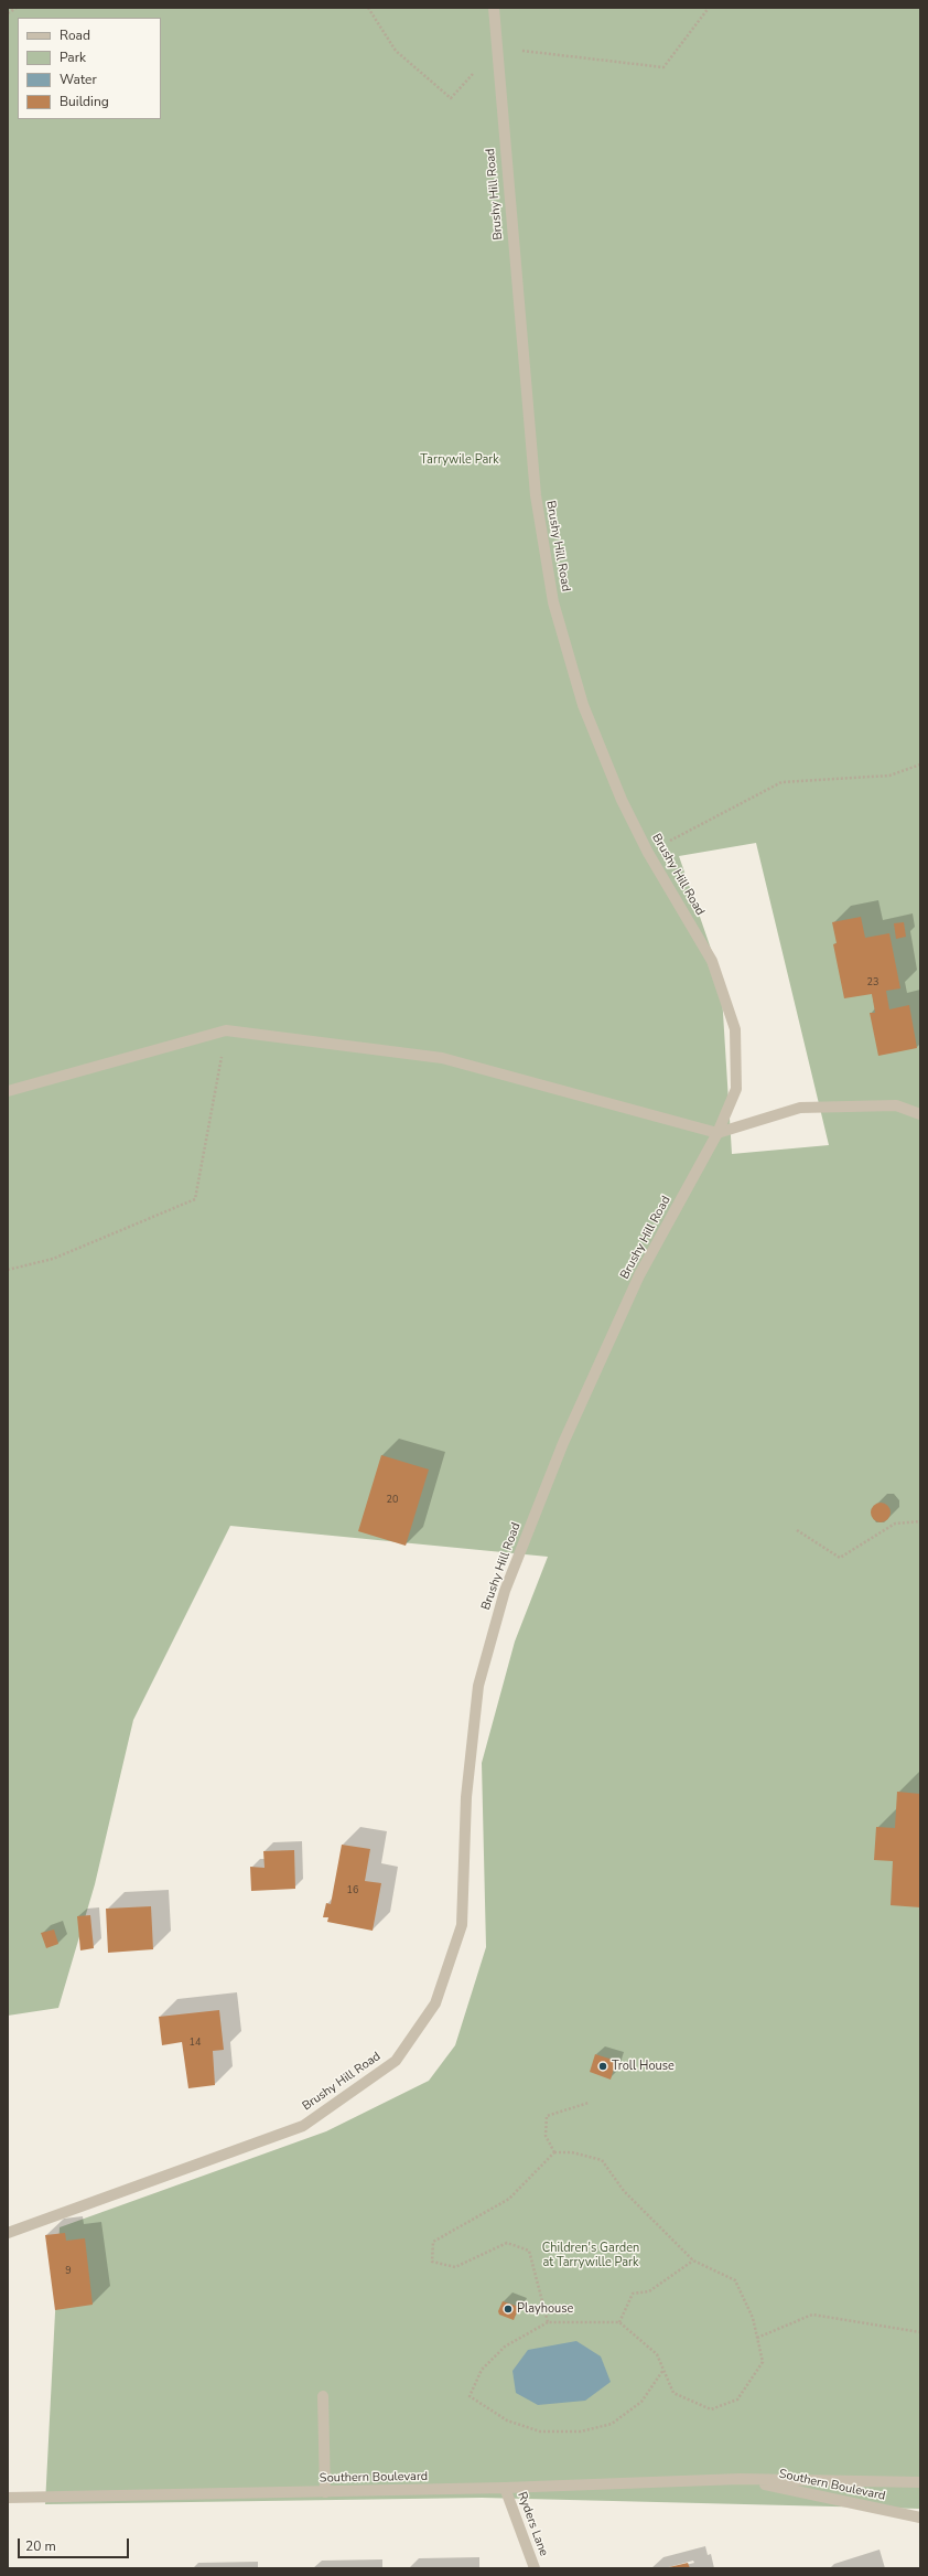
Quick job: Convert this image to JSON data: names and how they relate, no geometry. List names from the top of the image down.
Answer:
{
  "streets": {
    "street": ["Brushy Hill Road", "Southern Boulevard", "Ryders Lane"]
  },
  "crossings": [
    ["Southern Boulevard", "Ryders Lane"]
  ],
  "parks": ["Tarrywile Park", "Children's Garden at Tarrywille Park"],
  "places": ["Troll House", "Playhouse"],
  "house_numbers": [
    "23",
    "20",
    "16",
    "14",
    "9"
  ],
  "legend": [
    "Road",
    "Park",
    "Water",
    "Building"
  ],
  "scale_bar": "20 m"
}
